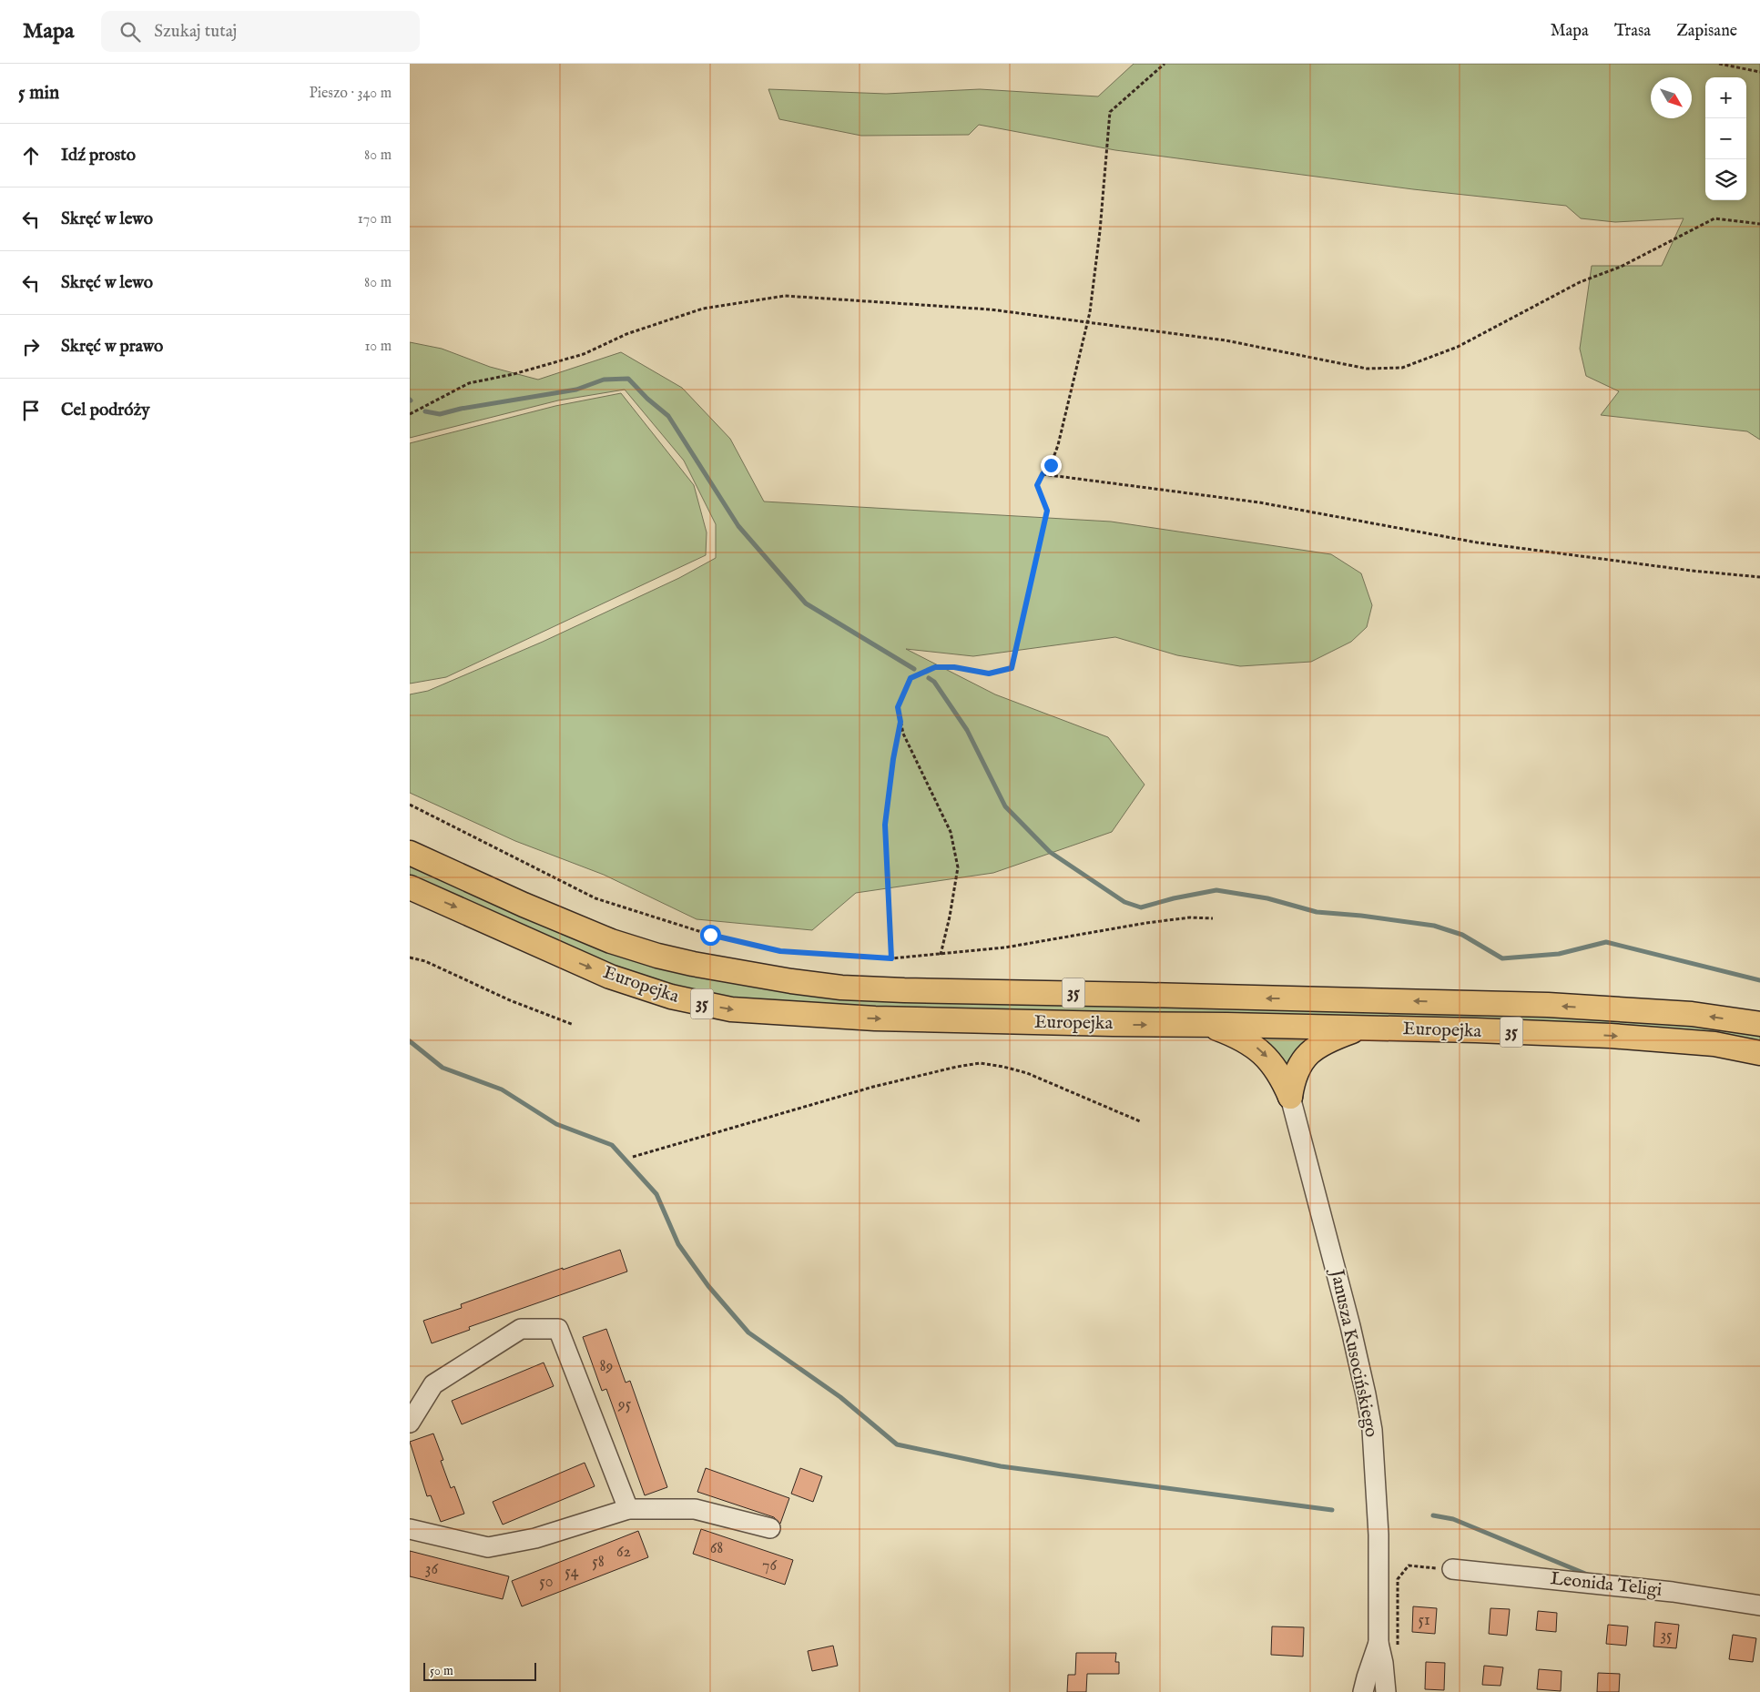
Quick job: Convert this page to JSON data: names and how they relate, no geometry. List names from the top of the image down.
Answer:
{
  "streets": {
    "main road": ["Europejka", "35"],
    "street": ["Janusza Kusocińskiego", "Leonida Teligi"]
  },
  "house_numbers": [
    "89",
    "95",
    "68",
    "62",
    "58",
    "76",
    "36",
    "54",
    "50",
    "51",
    "35"
  ],
  "scale_bar": "50 m",
  "north": "bottom right",
  "page": {
    "header": "Mapa",
    "search": "Szukaj tutaj",
    "nav": ["Mapa", "Trasa", "Zapisane"],
    "heading": ["5 min", "Pieszo · 340 m"],
    "map_buttons": ["+", "−"],
    "list": [
      ["Idź prosto", "80 m"],
      ["Skręć w lewo", "170 m"],
      ["Skręć w lewo", "80 m"],
      ["Skręć w prawo", "10 m"],
      "Cel podróży"
    ],
    "scale": "50 m"
  }
}
